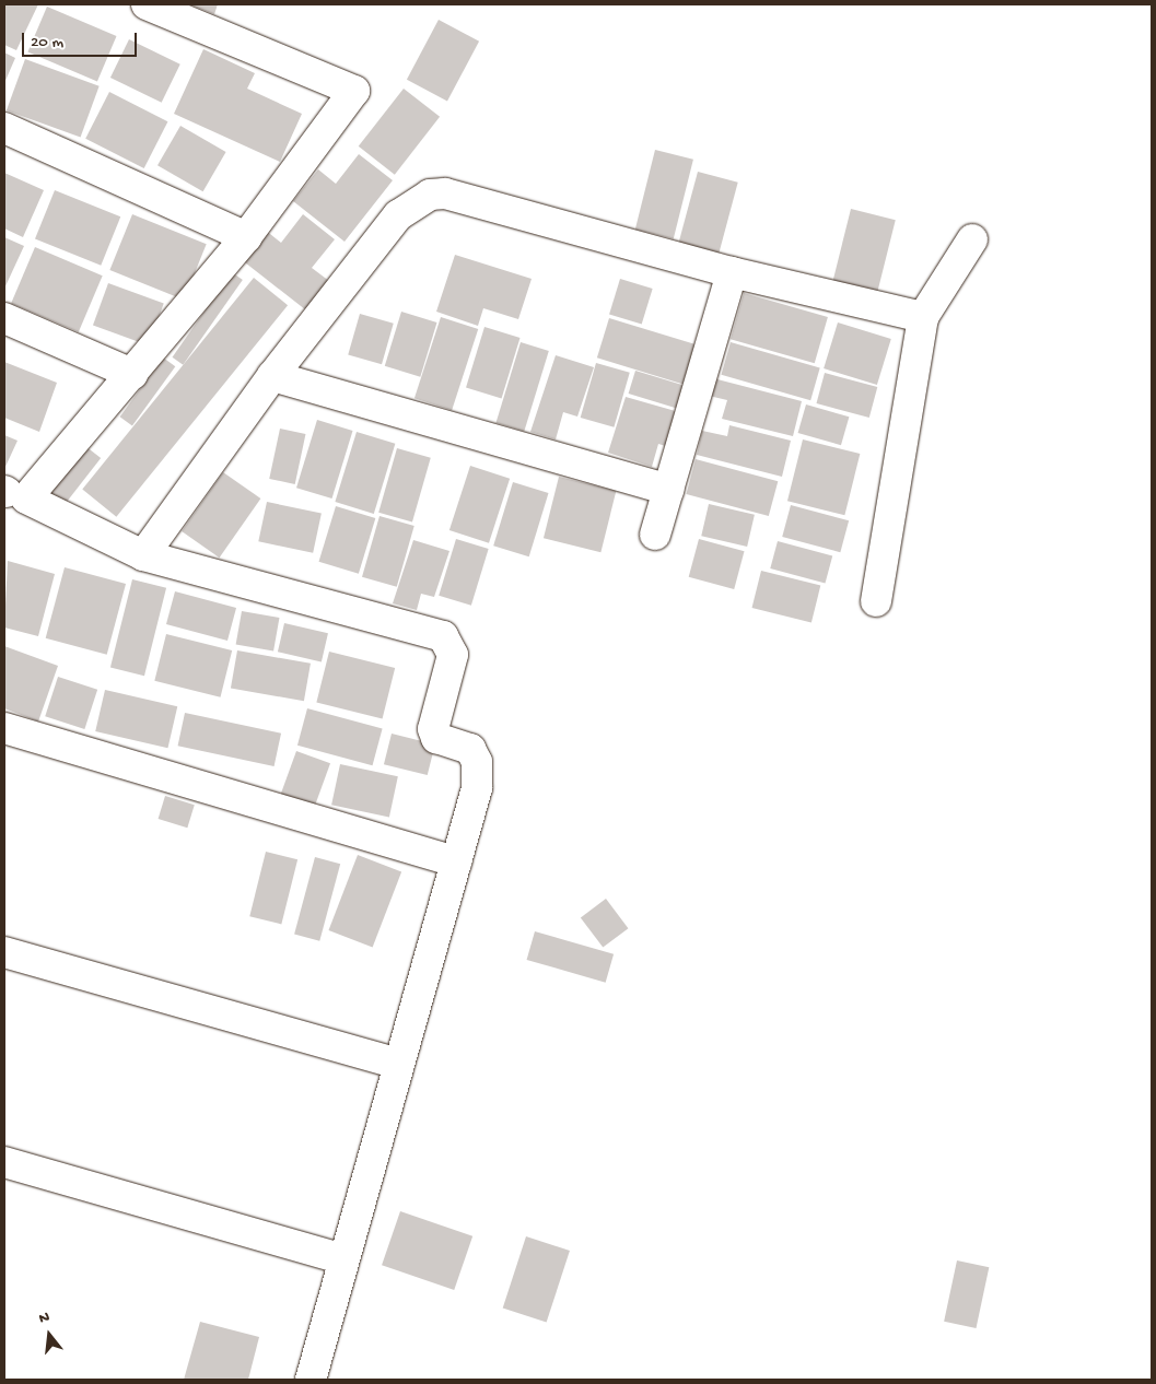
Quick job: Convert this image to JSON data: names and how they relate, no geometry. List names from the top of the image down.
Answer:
{
  "scale_bar": "20 m",
  "north": "top"
}
